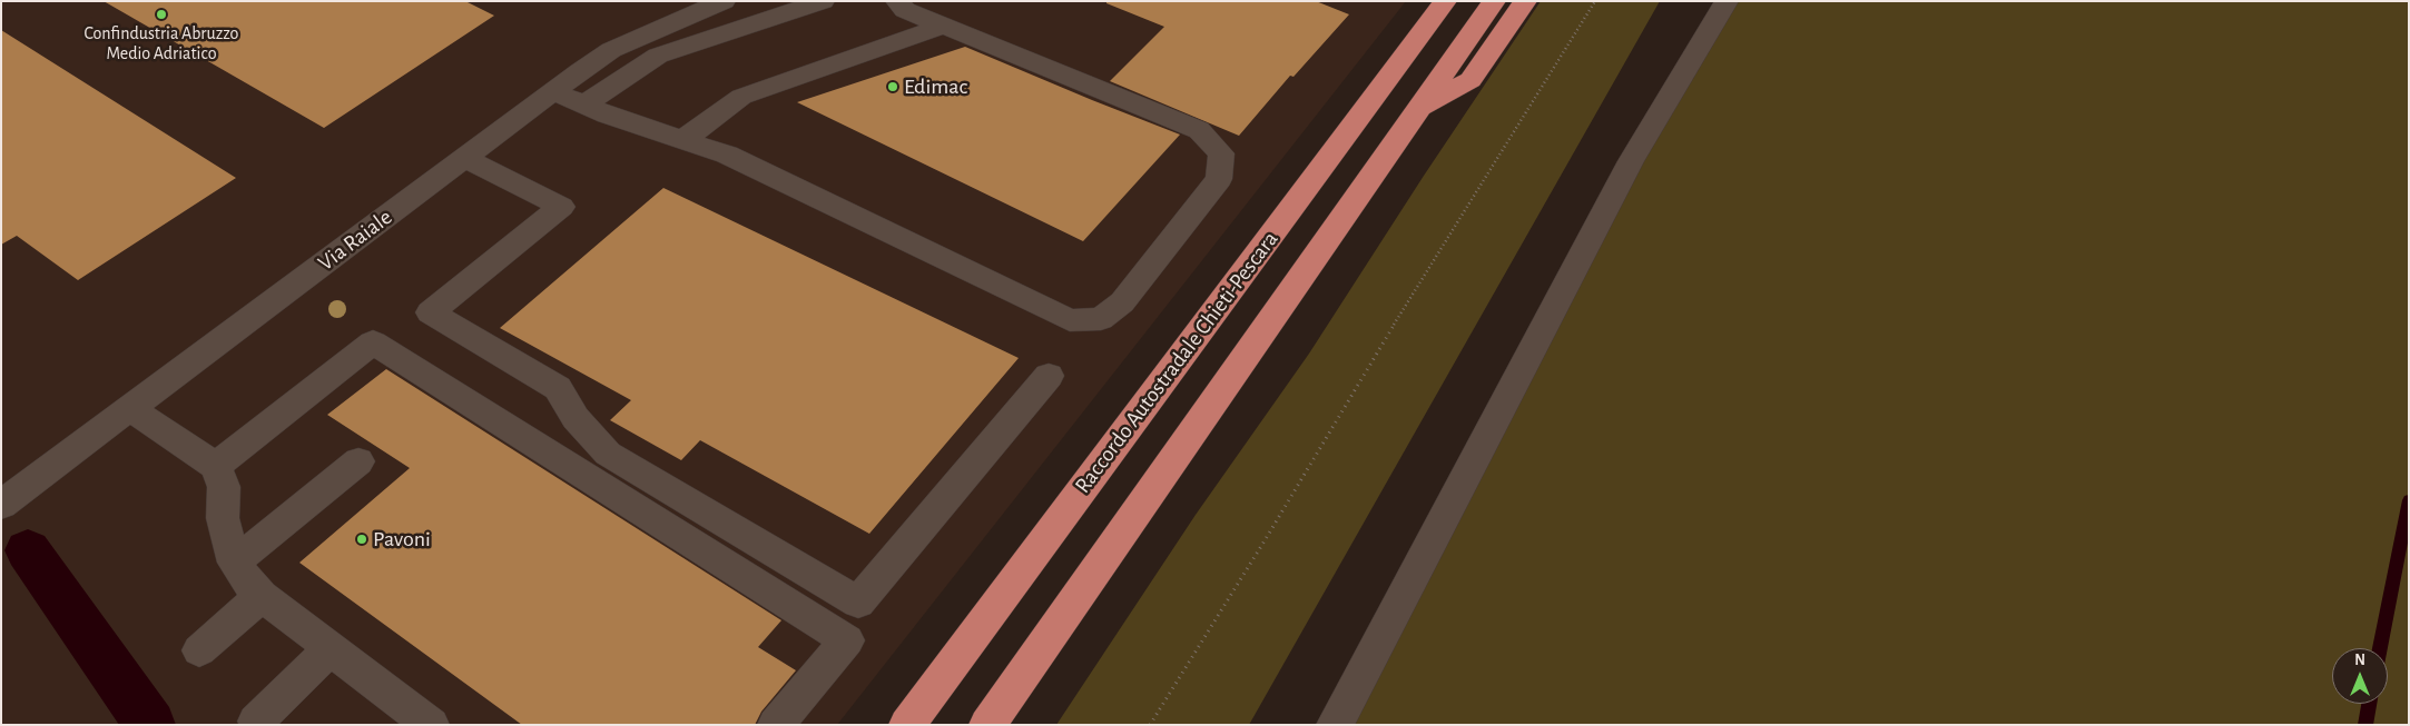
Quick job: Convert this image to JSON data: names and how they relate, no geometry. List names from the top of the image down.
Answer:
{
  "streets": {
    "highway": ["Raccordo Autostradale Chieti-Pescara"],
    "street": ["Via Raiale"]
  },
  "places": ["Confindustria Abruzzo Medio Adriatico", "Edimac", "Pavoni"],
  "north": "top"
}
